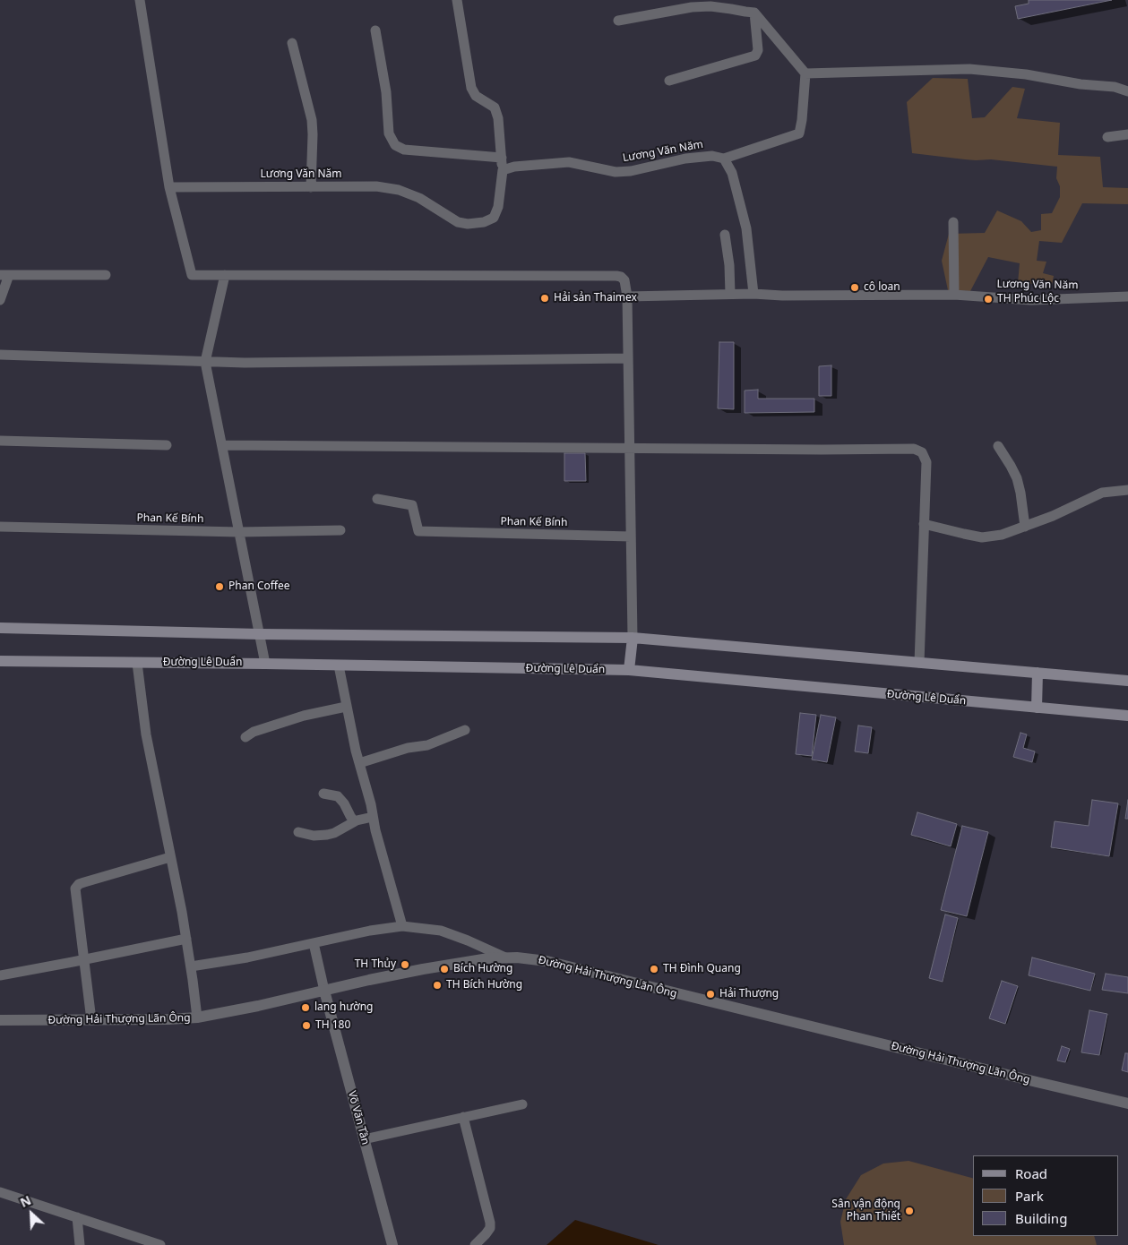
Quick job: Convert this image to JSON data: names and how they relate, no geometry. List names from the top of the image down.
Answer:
{
  "streets": {
    "main road": ["Đường Lê Duẩn"],
    "street": [
      "Lương Văn Năm",
      "Phan Kế Bính",
      "Đường Hải Thượng Lãn Ông",
      "Võ Văn Tần"
    ]
  },
  "crossings": [
    ["Đường Hải Thượng Lãn Ông", "Võ Văn Tần"]
  ],
  "places": [
    "cô loan",
    "Hải sản Thaimex",
    "TH Phúc Lộc",
    "Phan Coffee",
    "TH Thủy",
    "Bích Hường",
    "TH Đình Quang",
    "TH Bích Hường",
    "Hải Thượng",
    "lang hường",
    "TH 180",
    "Sân vận động Phan Thiết"
  ],
  "legend": ["Road", "Park", "Building"],
  "north": "top left"
}
